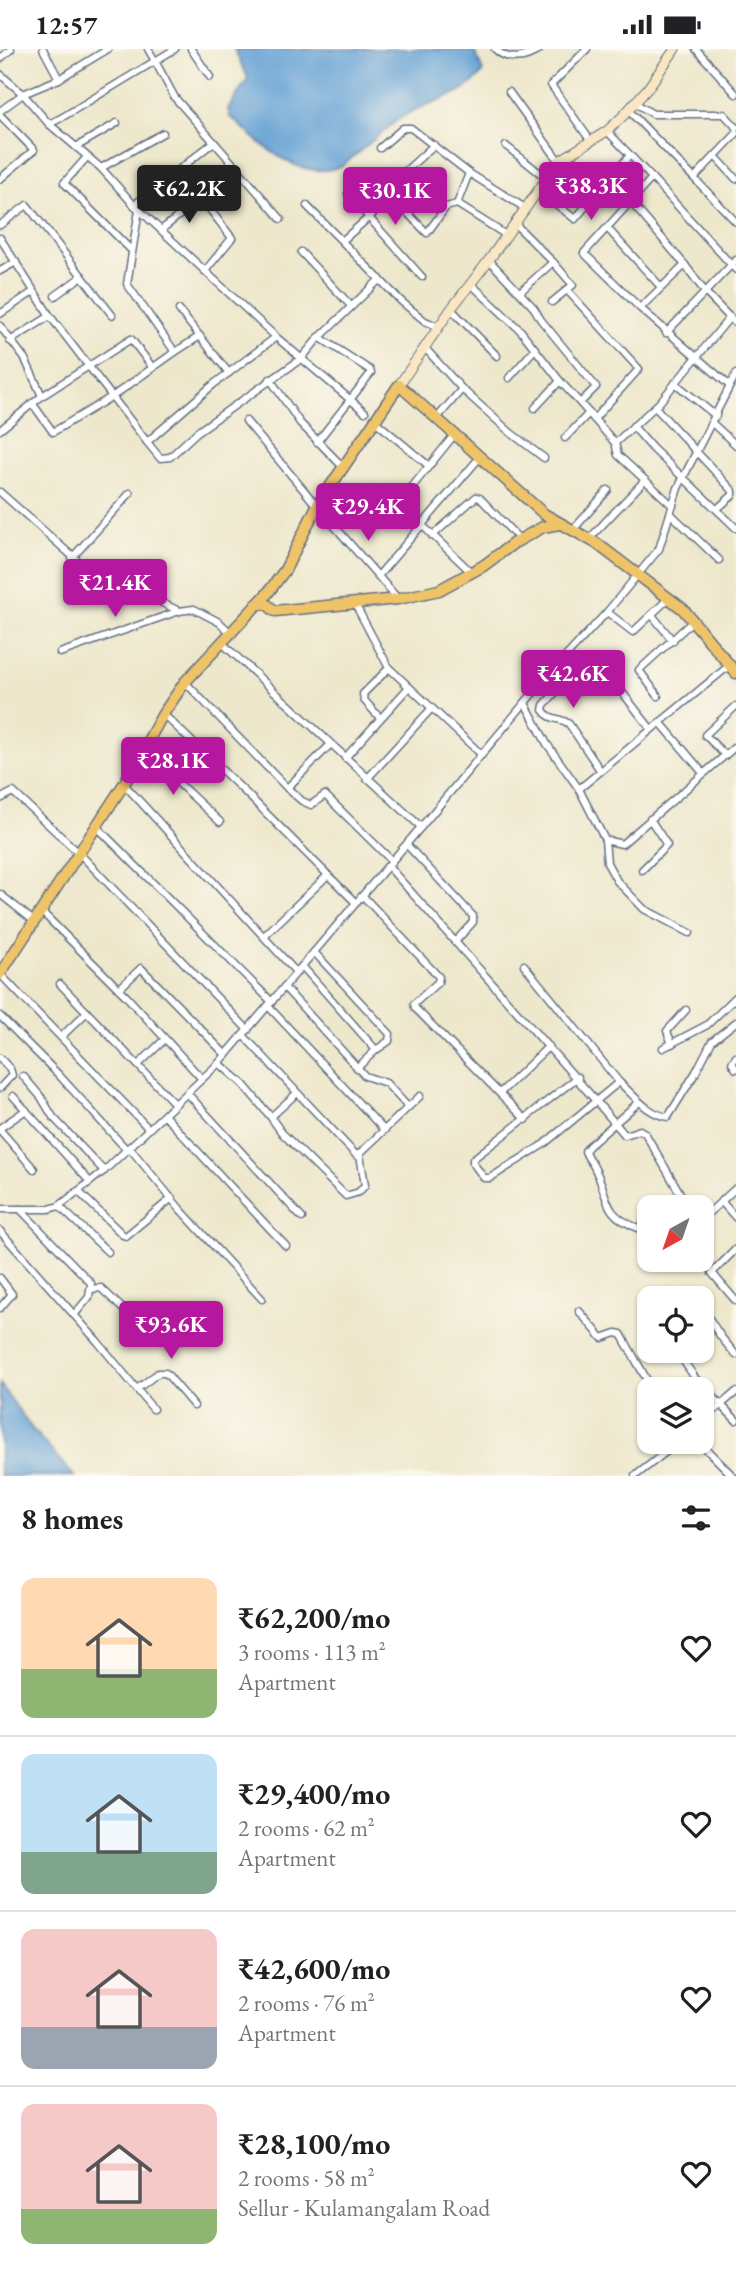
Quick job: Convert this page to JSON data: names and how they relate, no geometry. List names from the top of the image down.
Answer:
{
  "north": "bottom left",
  "page": {
    "status": "12:57",
    "price": [
      "₹38.3K",
      "₹62.2K",
      "₹30.1K",
      "₹29.4K",
      "₹21.4K",
      "₹42.6K",
      "₹28.1K",
      "₹93.6K"
    ],
    "heading": "8 homes",
    "list": [
      {
        "name": "₹62,200/mo",
        "note": "3 rooms · 113 m² · Apartment"
      },
      {
        "name": "₹29,400/mo",
        "note": "2 rooms · 62 m² · Apartment"
      },
      {
        "name": "₹42,600/mo",
        "note": "2 rooms · 76 m² · Apartment"
      },
      {
        "name": "₹28,100/mo",
        "note": "2 rooms · 58 m² · Sellur - Kulamangalam Road"
      }
    ]
  }
}
